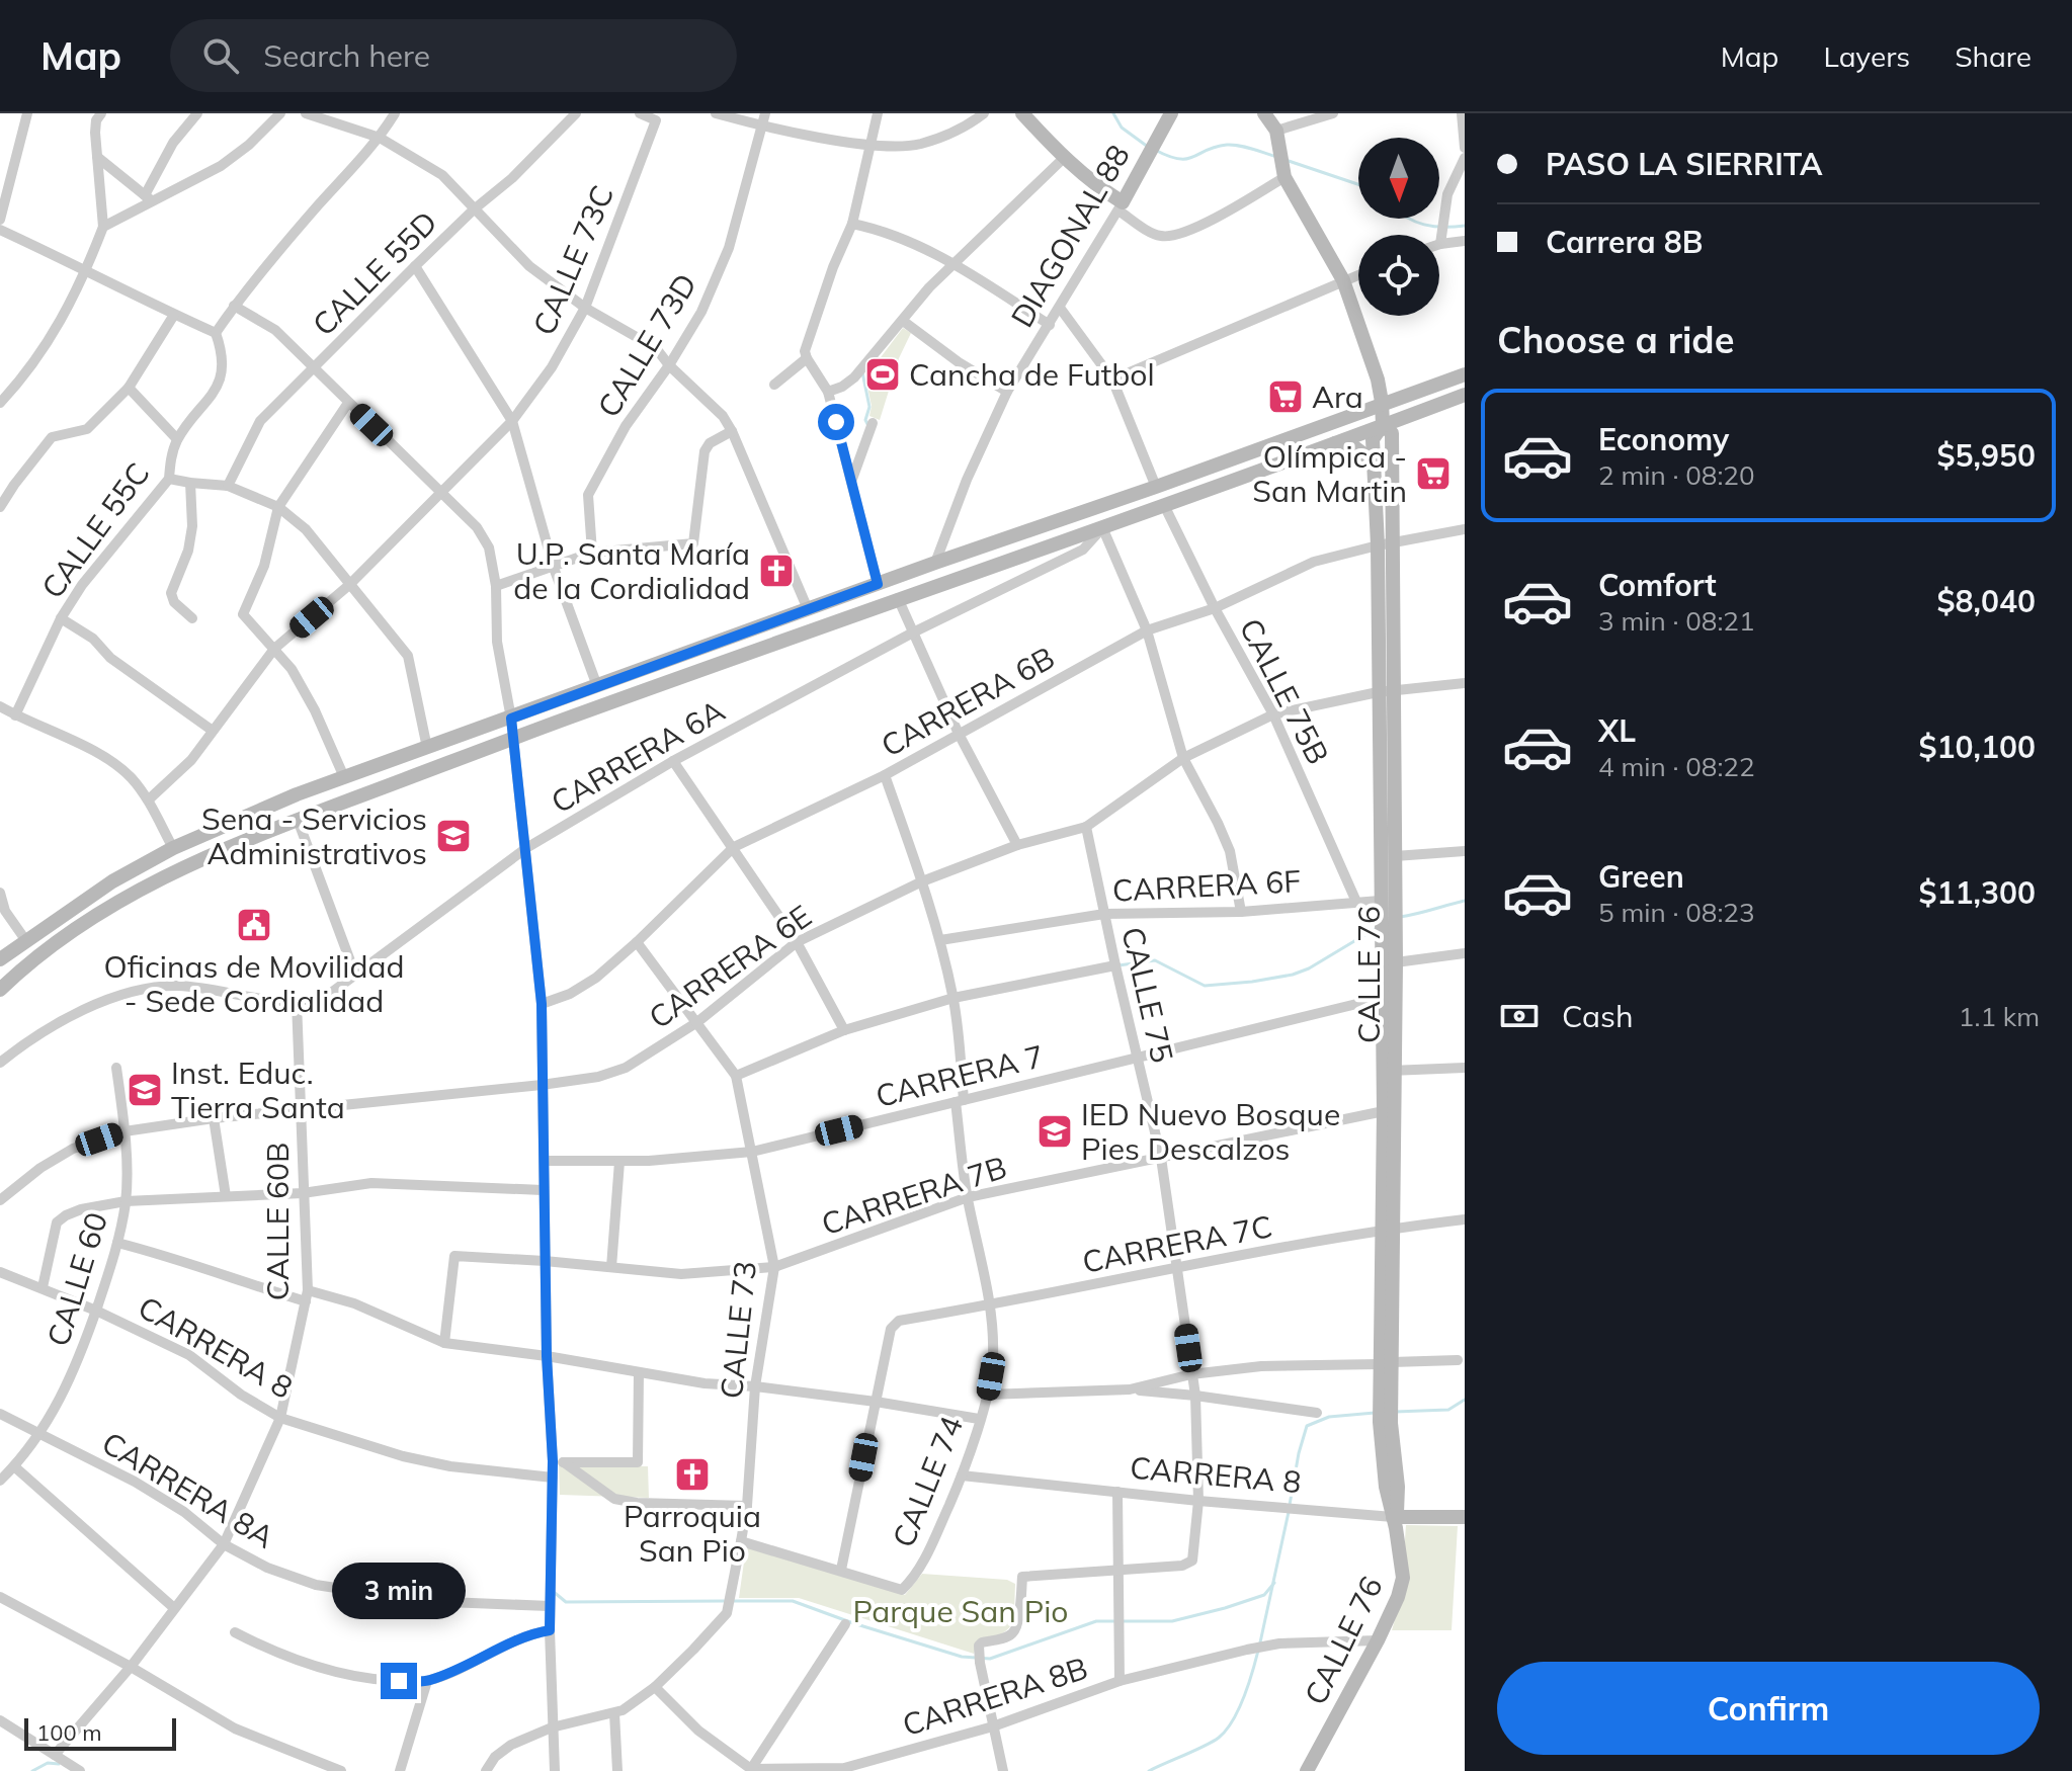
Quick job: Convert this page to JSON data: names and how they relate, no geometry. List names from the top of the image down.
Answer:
{
  "streets": {
    "main road": ["DIAGONAL 88", "CALLE 76", "CARRERA 8"],
    "street": [
      "CALLE 73C",
      "CALLE 55D",
      "CALLE 73D",
      "CALLE 55C",
      "CALLE 75B",
      "CARRERA 6B",
      "CARRERA 6A",
      "CARRERA 6F",
      "CARRERA 6E",
      "CALLE 75",
      "CARRERA 7",
      "CARRERA 7B",
      "CALLE 60B",
      "CARRERA 7C",
      "CALLE 60",
      "CALLE 73",
      "CALLE 74",
      "CARRERA 8A",
      "CARRERA 8B"
    ]
  },
  "crossings": [
    ["CALLE 75B", "CARRERA 6B"],
    ["CALLE 75B", "CARRERA 6F"],
    ["CALLE 75B", "CARRERA 6E"],
    ["CARRERA 6B", "CALLE 76"],
    ["CARRERA 6B", "CALLE 73"],
    ["CARRERA 6B", "CALLE 74"],
    ["CARRERA 6A", "CALLE 60B"],
    ["CARRERA 6F", "CALLE 76"],
    ["CARRERA 6F", "CALLE 75"],
    ["CARRERA 6F", "CALLE 74"],
    ["CARRERA 6E", "CALLE 76"],
    ["CARRERA 6E", "CALLE 75"],
    ["CARRERA 6E", "CALLE 60B"],
    ["CARRERA 6E", "CALLE 60"],
    ["CARRERA 6E", "CALLE 73"],
    ["CARRERA 6E", "CALLE 74"],
    ["CALLE 76", "CARRERA 7"],
    ["CALLE 76", "CARRERA 7B"],
    ["CALLE 76", "CARRERA 7C"],
    ["CALLE 76", "CARRERA 8"],
    ["CALLE 76", "CARRERA 8B"],
    ["CALLE 75", "CARRERA 7"],
    ["CALLE 75", "CARRERA 7B"],
    ["CALLE 75", "CARRERA 7C"],
    ["CALLE 75", "CARRERA 8"],
    ["CARRERA 7", "CALLE 73"],
    ["CARRERA 7", "CALLE 74"],
    ["CARRERA 7B", "CALLE 73"],
    ["CARRERA 7B", "CALLE 74"],
    ["CALLE 60B", "CARRERA 8"],
    ["CALLE 60B", "CARRERA 8A"],
    ["CARRERA 7C", "CALLE 74"],
    ["CALLE 60", "CARRERA 8"],
    ["CALLE 60", "CARRERA 8A"],
    ["CARRERA 8", "CALLE 74"]
  ],
  "parks": ["Parque San Pio"],
  "places": {
    "sports": ["Cancha de Futbol"],
    "supermarket": ["Ara", "Olímpica - San Martin"],
    "church": ["U.P. Santa María de la Cordialidad", "Parroquia San Pio"],
    "school or university": ["Sena - Servicios Administrativos", "Inst. Educ. Tierra Santa", "IED Nuevo Bosque Pies Descalzos"],
    "public building": ["Oficinas de Movilidad - Sede Cordialidad"]
  },
  "scale_bar": "100 m",
  "north": "bottom",
  "page": {
    "header": "Map",
    "search": "Search here",
    "nav": ["Map", "Layers", "Share"],
    "banner": ["PASO LA SIERRITA", "Carrera 8B"],
    "heading": "Choose a ride",
    "list": [
      {
        "name": "Economy",
        "note": "2 min · 08:20",
        "value": "$5,950"
      },
      {
        "name": "Comfort",
        "note": "3 min · 08:21",
        "value": "$8,040"
      },
      {
        "name": "XL",
        "note": "4 min · 08:22",
        "value": "$10,100"
      },
      {
        "name": "Green",
        "note": "5 min · 08:23",
        "value": "$11,300"
      }
    ],
    "pay": ["Cash", "1.1 km"],
    "bubble": "3 min",
    "buttons": "Confirm",
    "scale": "100 m"
  }
}
